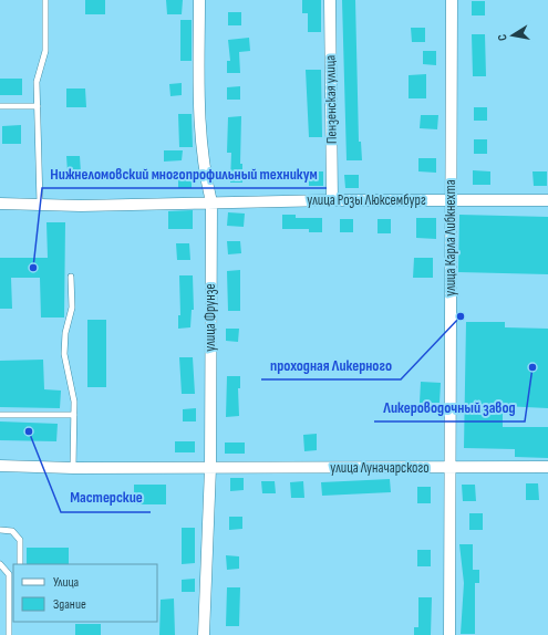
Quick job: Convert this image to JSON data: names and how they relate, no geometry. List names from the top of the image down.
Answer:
{
  "streets": {
    "street": [
      "Пензенская улица",
      "улица Розы Люксембург",
      "улица Карла Либкнехта",
      "улица Фрунзе",
      "улица Луначарского"
    ]
  },
  "crossings": [
    ["Пензенская улица", "улица Розы Люксембург"],
    ["улица Розы Люксембург", "улица Карла Либкнехта"],
    ["улица Розы Люксембург", "улица Фрунзе"],
    ["улица Карла Либкнехта", "улица Луначарского"],
    ["улица Фрунзе", "улица Луначарского"]
  ],
  "places": [
    "Нижнеломовский многопрофильный техникум",
    "проходная Ликерного",
    "Ликероводочный завод",
    "Мастерские"
  ],
  "legend": ["Улица", "Здание"],
  "north": "left"
}
